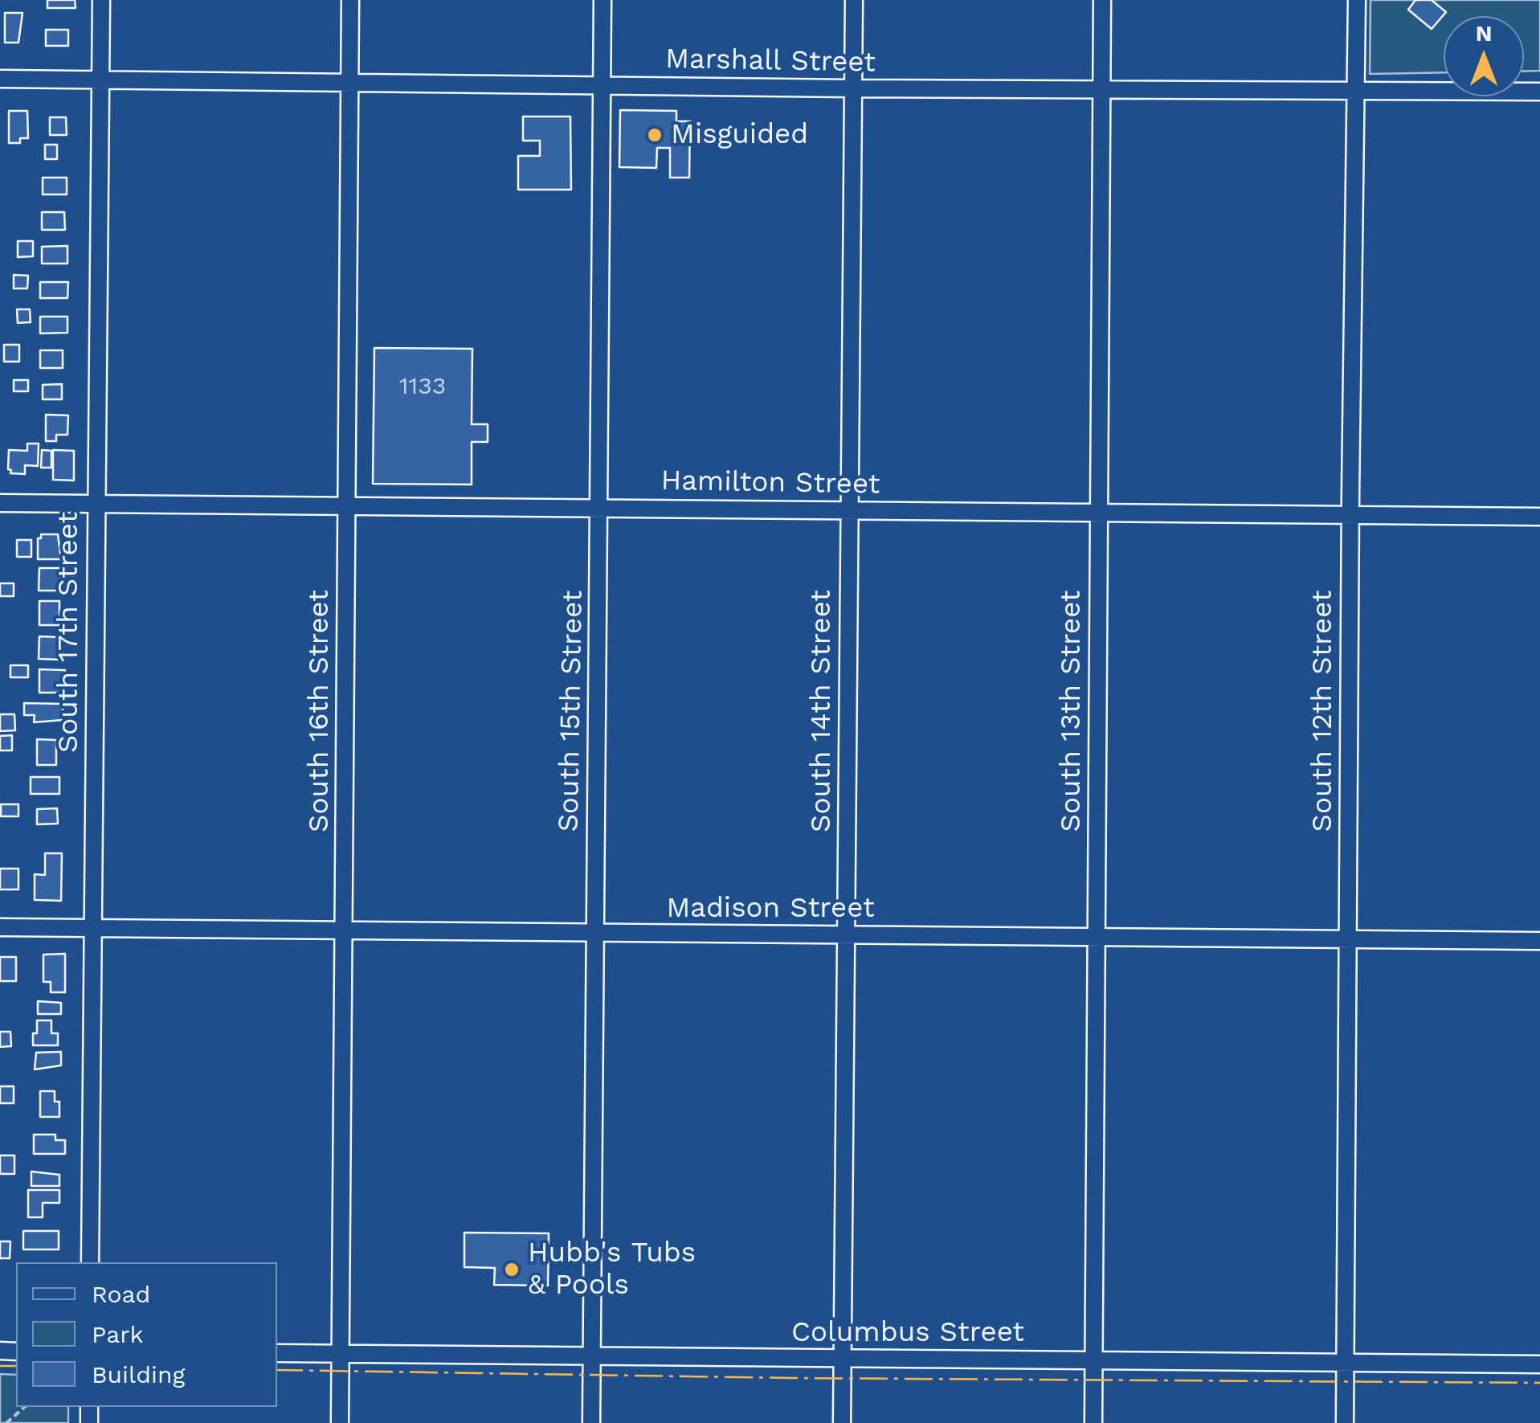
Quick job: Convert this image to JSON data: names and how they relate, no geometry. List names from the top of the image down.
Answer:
{
  "streets": {
    "street": [
      "Marshall Street",
      "Hamilton Street",
      "South 17th Street",
      "South 16th Street",
      "South 15th Street",
      "South 14th Street",
      "South 13th Street",
      "South 12th Street",
      "Madison Street",
      "Columbus Street"
    ]
  },
  "crossings": [
    ["Marshall Street", "South 17th Street"],
    ["Marshall Street", "South 16th Street"],
    ["Marshall Street", "South 15th Street"],
    ["Marshall Street", "South 14th Street"],
    ["Marshall Street", "South 13th Street"],
    ["Marshall Street", "South 12th Street"],
    ["Hamilton Street", "South 17th Street"],
    ["Hamilton Street", "South 16th Street"],
    ["Hamilton Street", "South 15th Street"],
    ["Hamilton Street", "South 14th Street"],
    ["Hamilton Street", "South 13th Street"],
    ["Hamilton Street", "South 12th Street"],
    ["South 17th Street", "Madison Street"],
    ["South 16th Street", "Madison Street"],
    ["South 16th Street", "Columbus Street"],
    ["South 15th Street", "Madison Street"],
    ["South 15th Street", "Columbus Street"],
    ["South 14th Street", "Madison Street"],
    ["South 14th Street", "Columbus Street"],
    ["South 13th Street", "Madison Street"],
    ["South 13th Street", "Columbus Street"],
    ["South 12th Street", "Madison Street"],
    ["South 12th Street", "Columbus Street"]
  ],
  "places": ["Misguided", "Hubb's Tubs & Pools"],
  "house_numbers": ["1133"],
  "legend": ["Road", "Park", "Building"],
  "north": "top"
}
